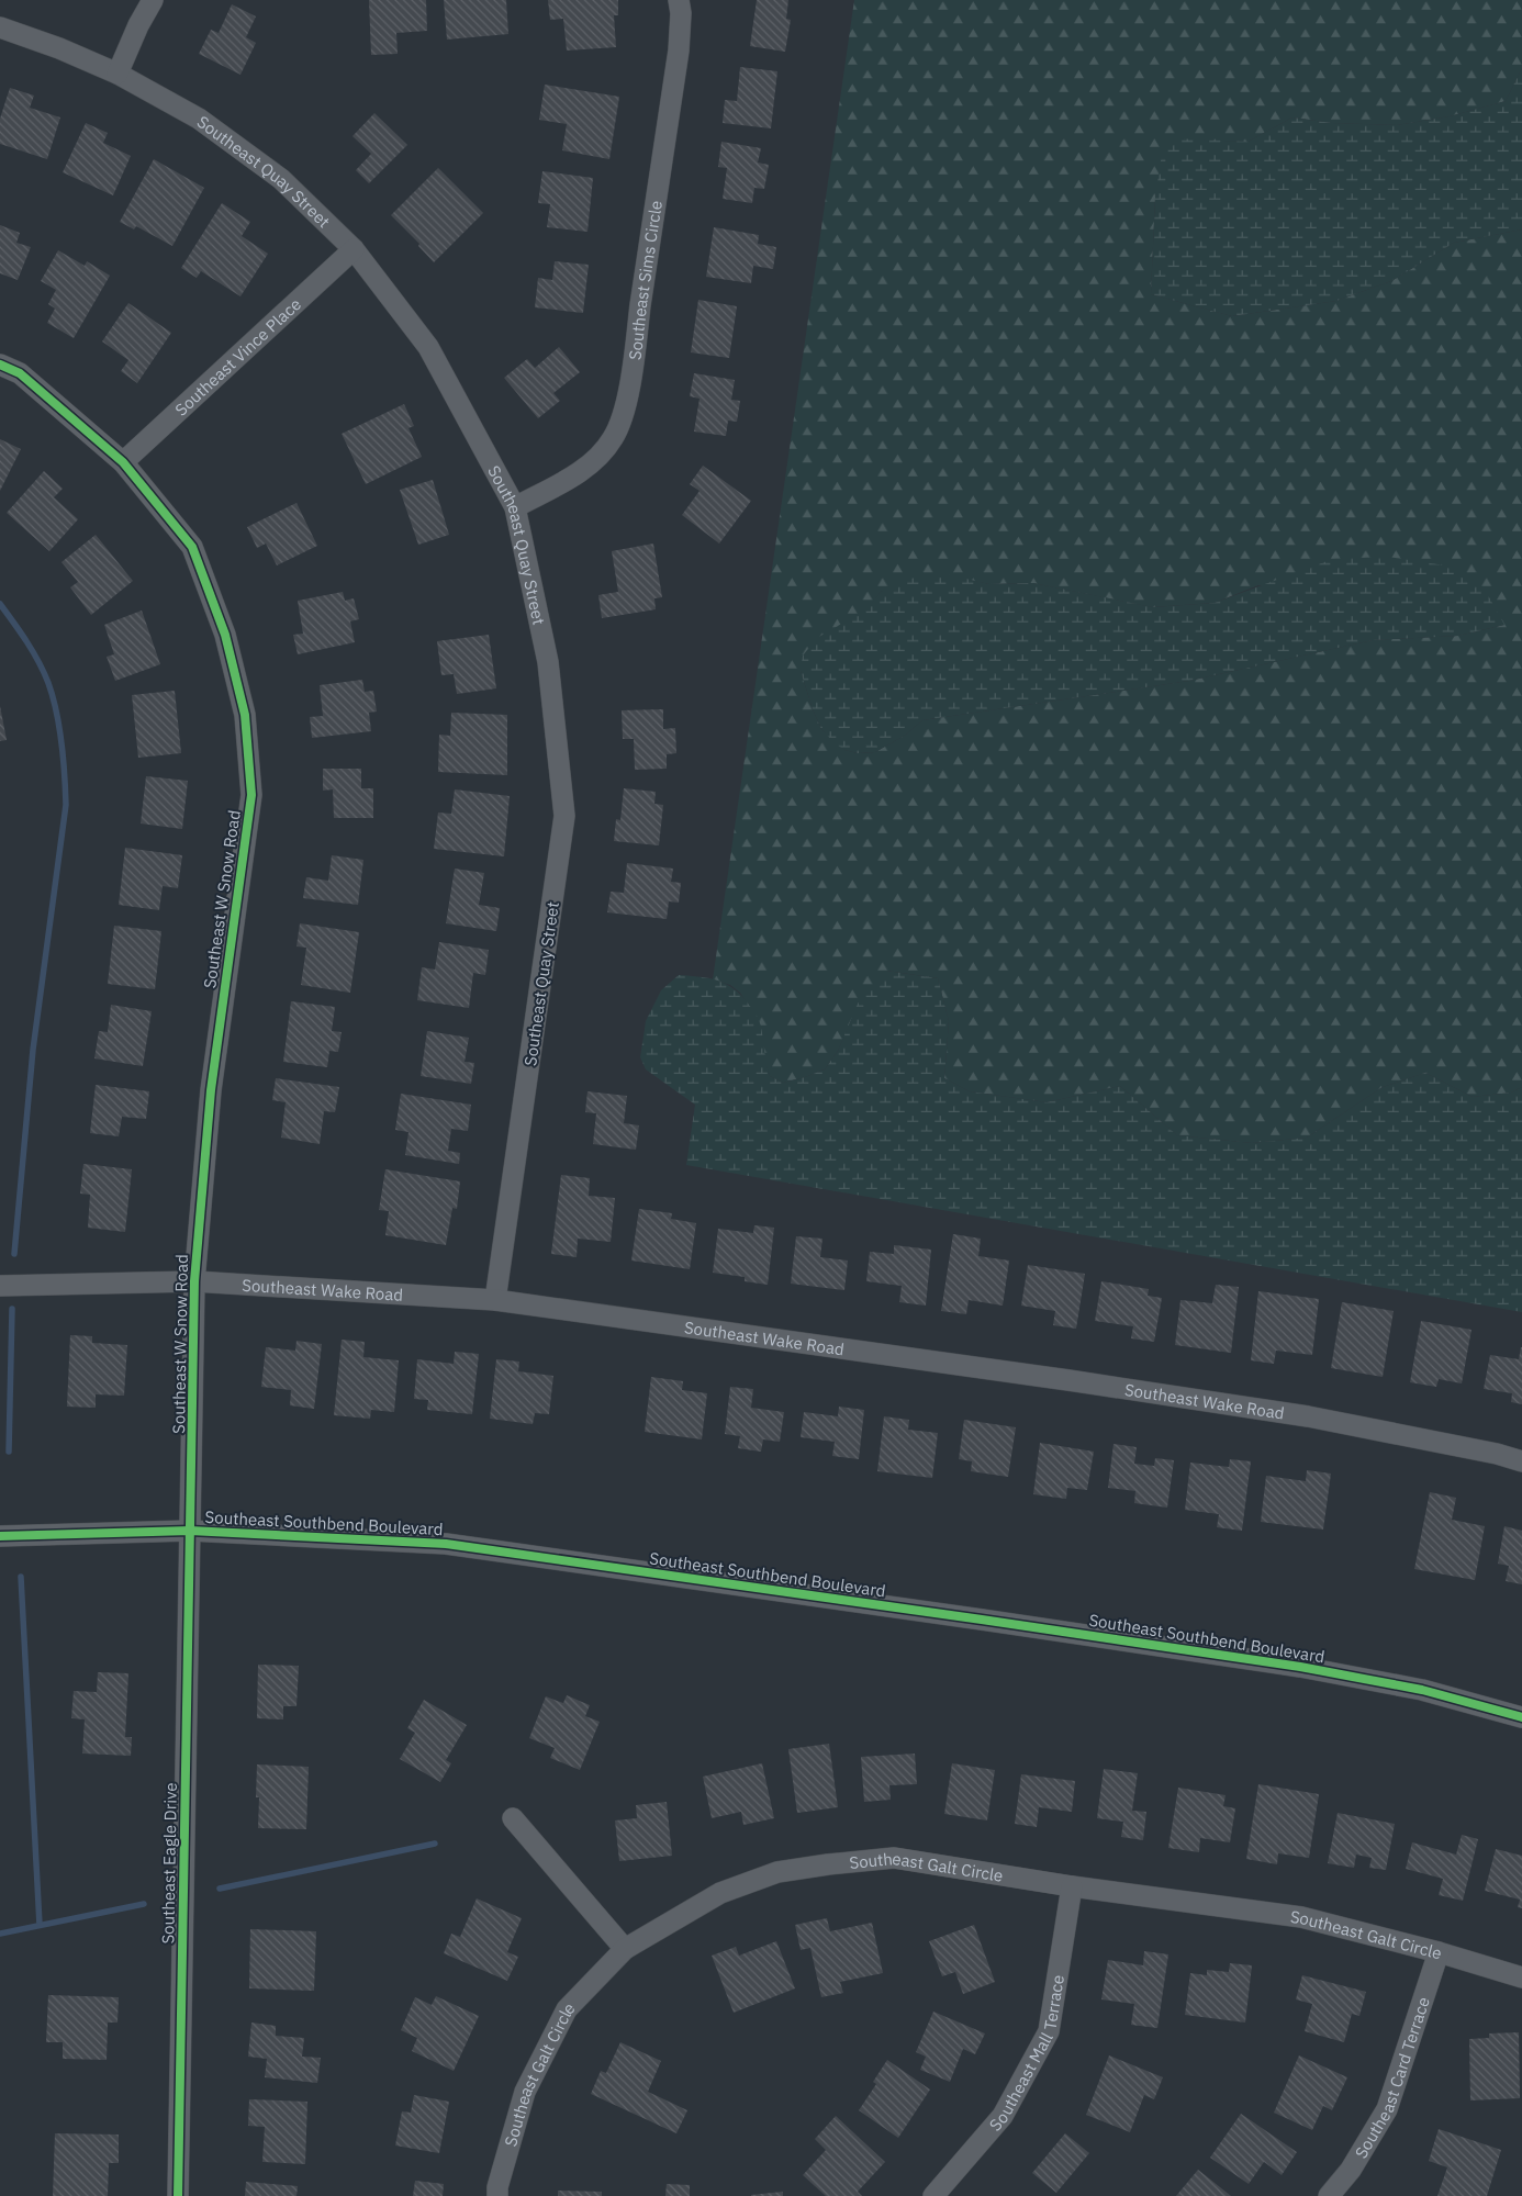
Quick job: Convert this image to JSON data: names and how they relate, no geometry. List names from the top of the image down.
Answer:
{
  "streets": {
    "street": [
      "Southeast Quay Street",
      "Southeast Sims Circle",
      "Southeast Vince Place",
      "Southeast W Snow Road",
      "Southeast Wake Road",
      "Southeast Southbend Boulevard",
      "Southeast Eagle Drive",
      "Southeast Galt Circle",
      "Southeast Mall Terrace",
      "Southeast Card Terrace"
    ]
  },
  "crossings": [
    ["Southeast Quay Street", "Southeast Sims Circle"],
    ["Southeast Quay Street", "Southeast Vince Place"],
    ["Southeast Quay Street", "Southeast Wake Road"],
    ["Southeast Vince Place", "Southeast W Snow Road"],
    ["Southeast W Snow Road", "Southeast Wake Road"],
    ["Southeast W Snow Road", "Southeast Southbend Boulevard"],
    ["Southeast W Snow Road", "Southeast Eagle Drive"],
    ["Southeast Southbend Boulevard", "Southeast Eagle Drive"],
    ["Southeast Galt Circle", "Southeast Mall Terrace"],
    ["Southeast Galt Circle", "Southeast Card Terrace"]
  ]
}
